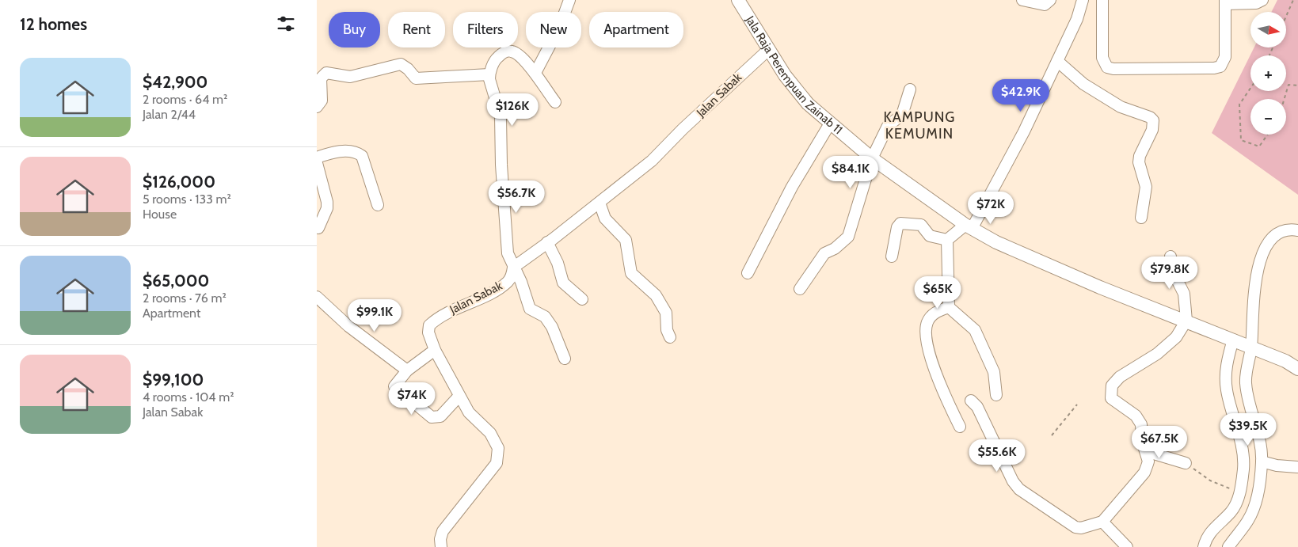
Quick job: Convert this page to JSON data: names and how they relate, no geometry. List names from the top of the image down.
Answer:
{
  "streets": {
    "main road": ["Jala Raja Perempuan Zainab 11"],
    "street": ["Jalan Sabak"]
  },
  "crossings": [
    ["Jala Raja Perempuan Zainab 11", "Jalan Sabak"]
  ],
  "districts": ["KAMPUNG KEMUMIN"],
  "north": "right",
  "page": {
    "heading": "12 homes",
    "map_buttons": ["+", "−"],
    "chip": [
      "Buy",
      "Rent",
      "Filters",
      "New",
      "Apartment"
    ],
    "list": [
      {
        "name": "$42,900",
        "note": "2 rooms · 64 m² · Jalan 2/44"
      },
      {
        "name": "$126,000",
        "note": "5 rooms · 133 m² · House"
      },
      {
        "name": "$65,000",
        "note": "2 rooms · 76 m² · Apartment"
      },
      {
        "name": "$99,100",
        "note": "4 rooms · 104 m² · Jalan Sabak"
      }
    ],
    "price": [
      "$42.9K",
      "$126K",
      "$84.1K",
      "$56.7K",
      "$72K",
      "$79.8K",
      "$65K",
      "$99.1K",
      "$74K",
      "$39.5K",
      "$67.5K",
      "$55.6K"
    ]
  }
}
